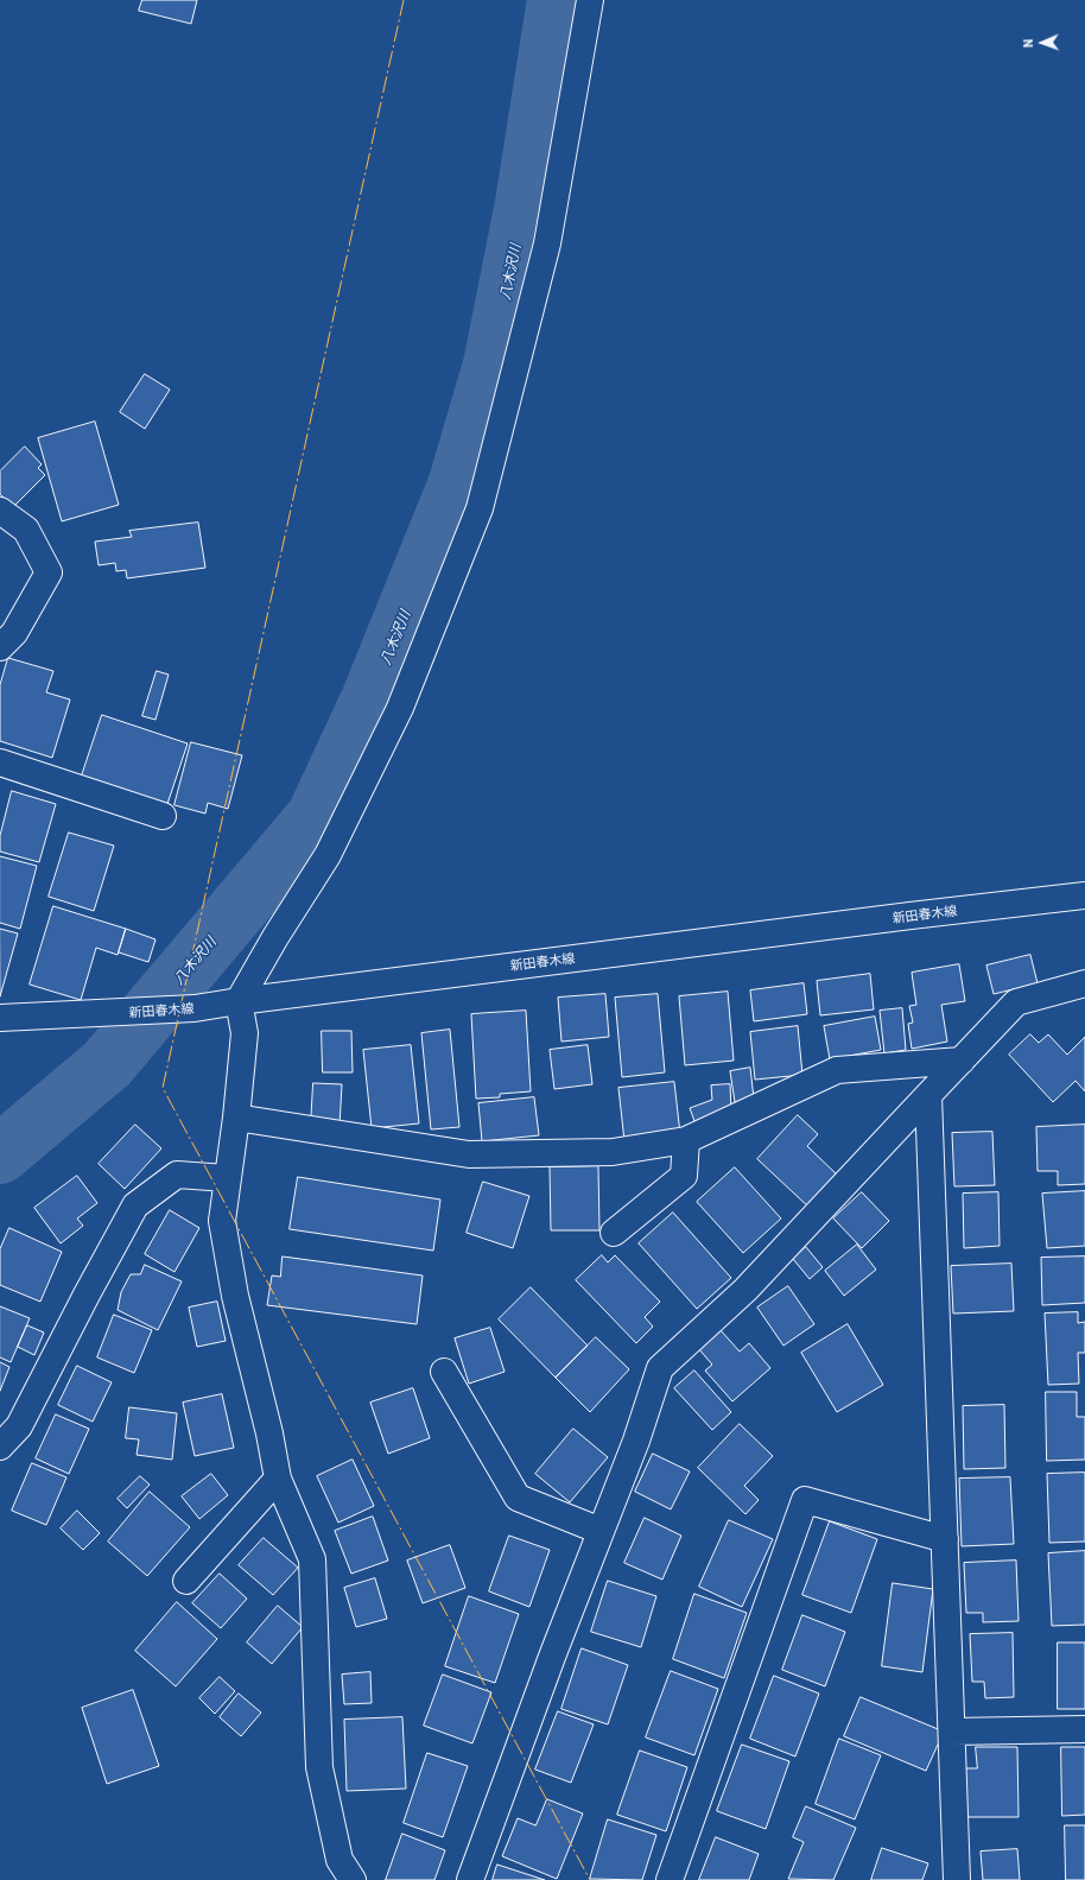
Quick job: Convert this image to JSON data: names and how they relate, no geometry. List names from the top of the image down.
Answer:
{
  "streets": {
    "street": ["新田春木線"]
  },
  "water": ["八木沢川"],
  "north": "left"
}
